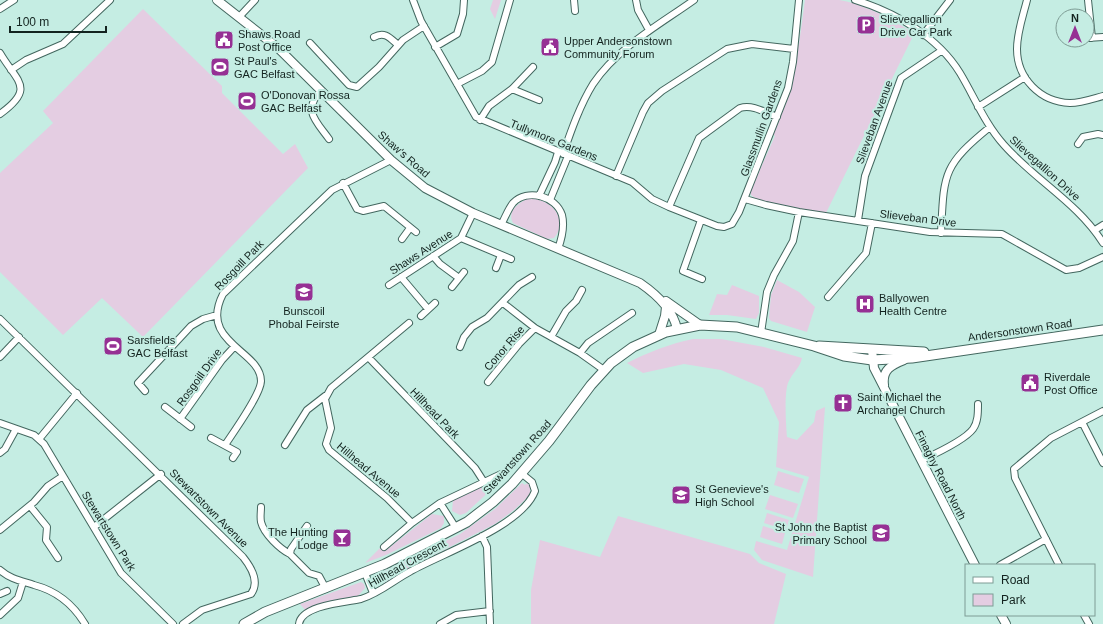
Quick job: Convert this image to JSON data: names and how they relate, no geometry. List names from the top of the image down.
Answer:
{
  "streets": {
    "main road": ["Andersonstown Road", "Stewartstown Road"],
    "street": [
      "Slieveban Avenue",
      "Glassmullin Gardens",
      "Tullymore Gardens",
      "Shaw's Road",
      "Slievegallion Drive",
      "Slieveban Drive",
      "Shaws Avenue",
      "Rosgoill Park",
      "Conor Rise",
      "Rosgoill Drive",
      "Hillhead Park",
      "Hillhead Avenue",
      "Finaghy Road North",
      "Stewartstown Avenue",
      "Stewartstown Park",
      "Hillhead Crescent"
    ]
  },
  "crossings": [
    ["Slieveban Avenue", "Slievegallion Drive"],
    ["Slieveban Avenue", "Slieveban Drive"],
    ["Glassmullin Gardens", "Tullymore Gardens"],
    ["Glassmullin Gardens", "Slieveban Drive"],
    ["Shaw's Road", "Shaws Avenue"],
    ["Shaw's Road", "Rosgoill Park"],
    ["Shaw's Road", "Andersonstown Road"],
    ["Shaw's Road", "Stewartstown Road"],
    ["Andersonstown Road", "Stewartstown Road"],
    ["Andersonstown Road", "Finaghy Road North"],
    ["Conor Rise", "Stewartstown Road"],
    ["Stewartstown Road", "Hillhead Crescent"]
  ],
  "places": {
    "parking": ["Slievegallion Drive Car Park"],
    "public building": ["Shaws Road Post Office", "Upper Andersonstown Community Forum", "Riverdale Post Office"],
    "sports": ["St Paul's GAC Belfast", "O'Donovan Rossa GAC Belfast", "Sarsfields GAC Belfast"],
    "school or university": ["Bunscoil Phobal Feirste", "St Genevieve's High School", "St John the Baptist Primary School"],
    "hospital": ["Ballyowen Health Centre"],
    "church": ["Saint Michael the Archangel Church"],
    "bar": ["The Hunting Lodge"]
  },
  "legend": ["Road", "Park"],
  "scale_bar": "100 m",
  "north": "top"
}
